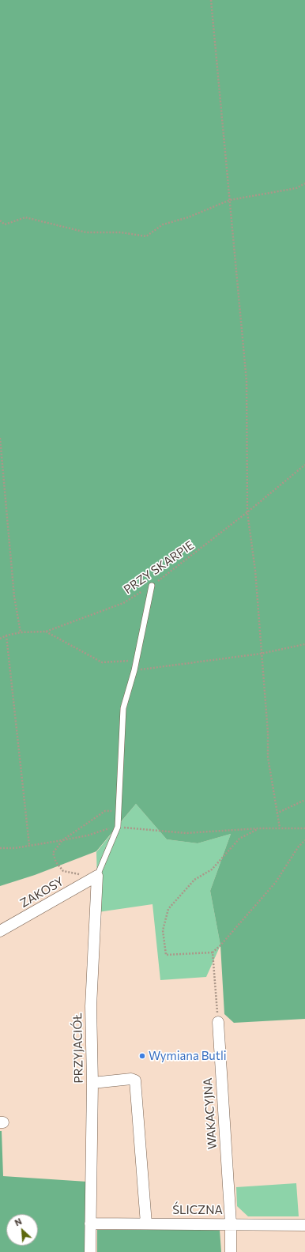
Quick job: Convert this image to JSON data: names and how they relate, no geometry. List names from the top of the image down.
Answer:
{
  "streets": {
    "street": [
      "ZAKOSY",
      "PRZYJACIÓŁ",
      "WAKACYJNA",
      "ŚLICZNA"
    ],
    "path": ["PRZY SKARPIE"]
  },
  "crossings": [
    ["PRZY SKARPIE", "PRZYJACIÓŁ"],
    ["ZAKOSY", "PRZYJACIÓŁ"],
    ["PRZYJACIÓŁ", "ŚLICZNA"],
    ["WAKACYJNA", "ŚLICZNA"]
  ],
  "places": ["Wymiana Butli"],
  "north": "top left"
}
